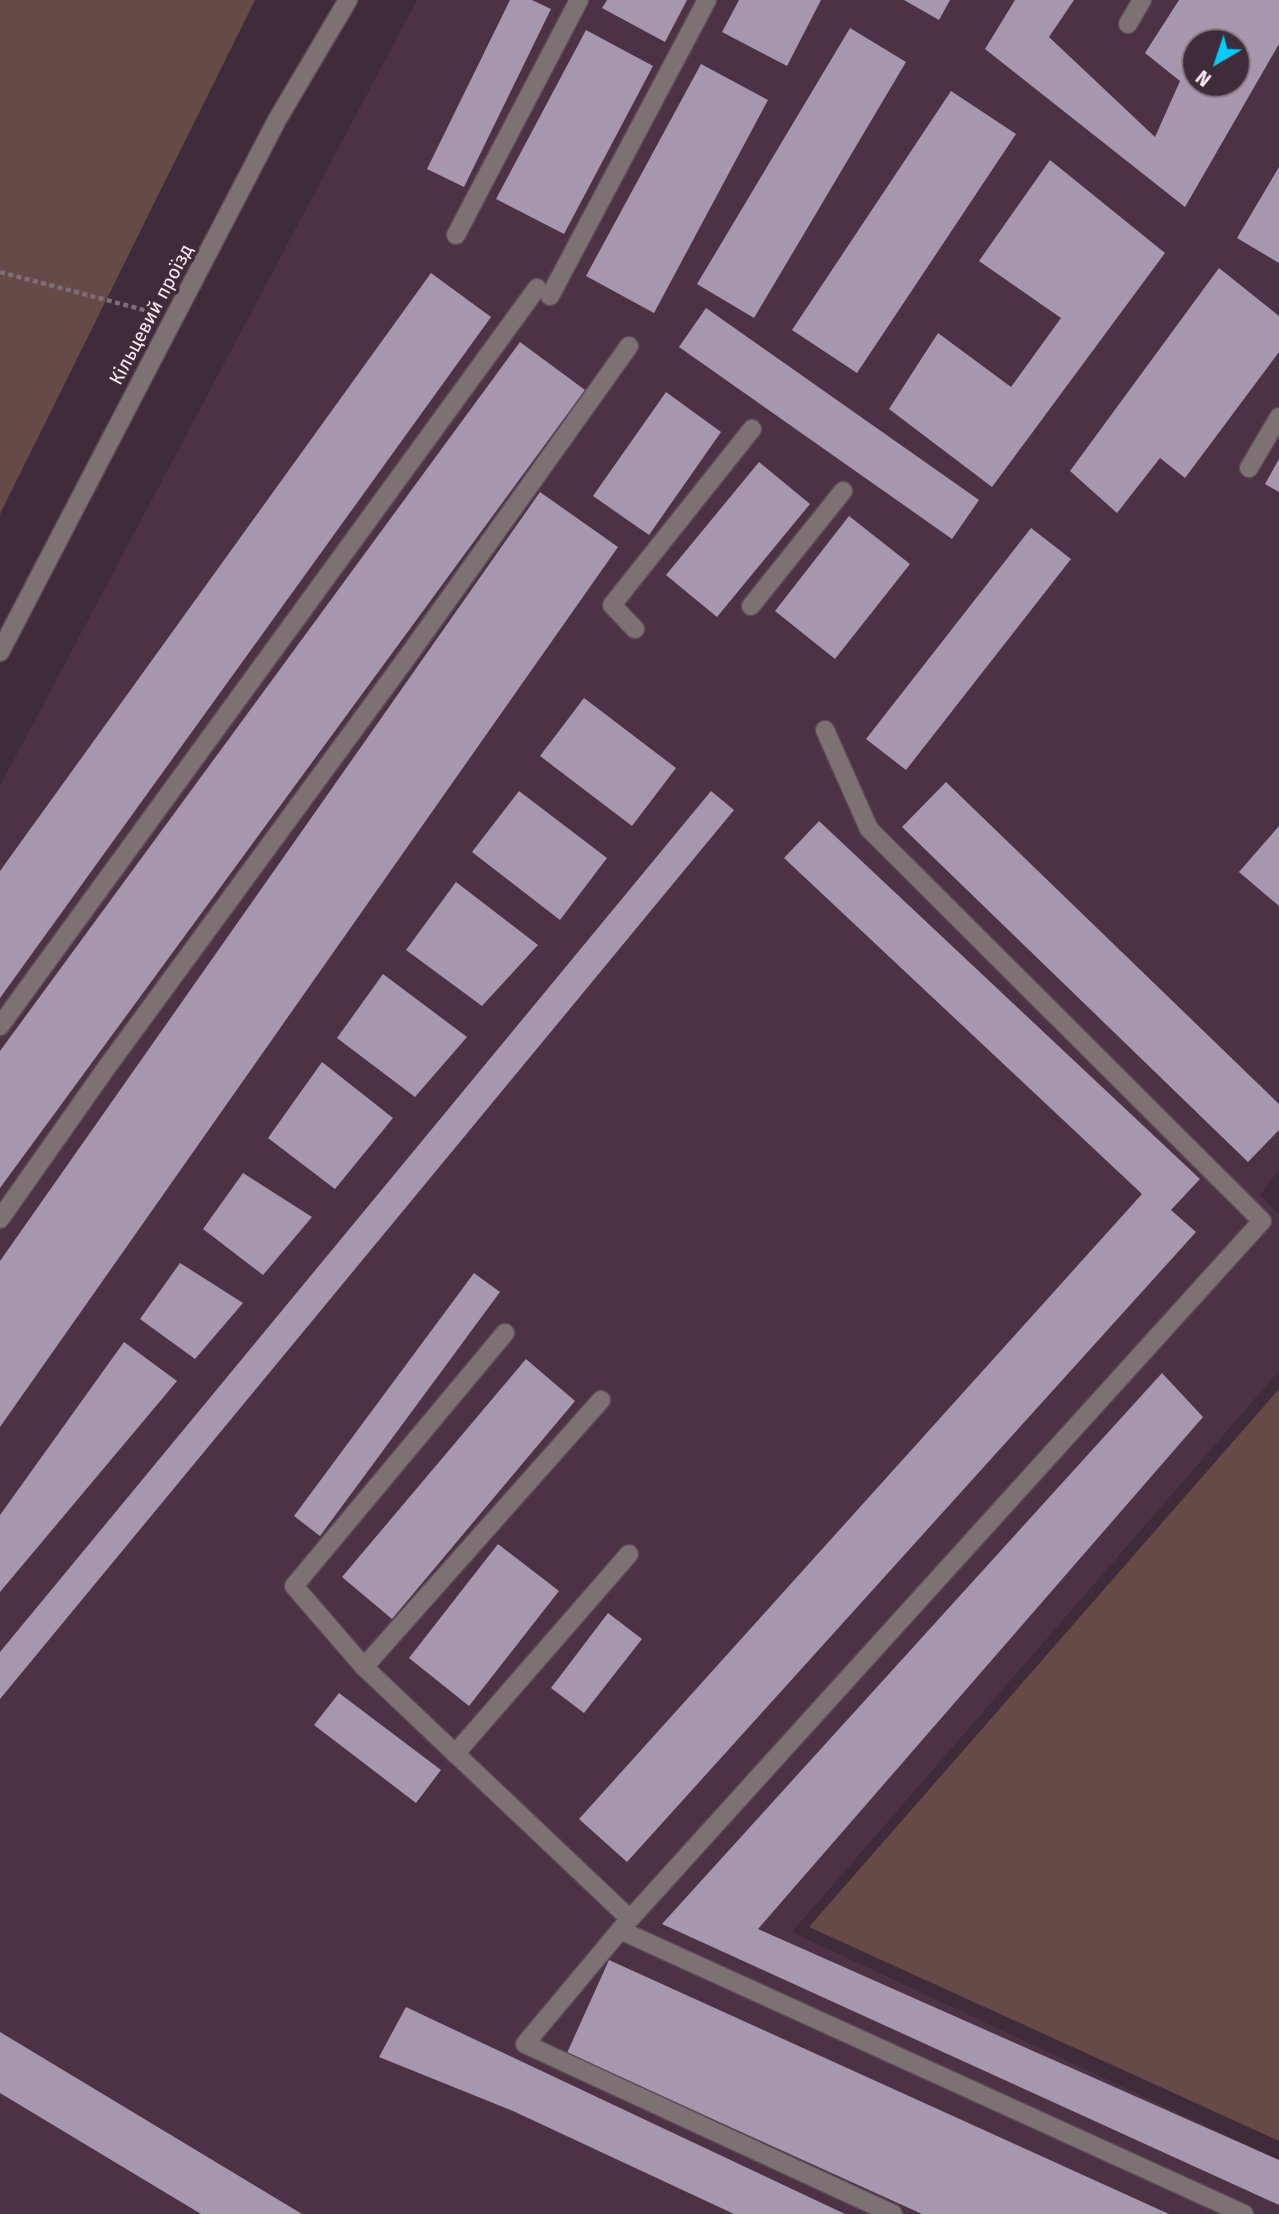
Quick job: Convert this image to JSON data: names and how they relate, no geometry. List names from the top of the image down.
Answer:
{
  "streets": {
    "street": ["Кільцевий проїзд"]
  },
  "north": "bottom left"
}
